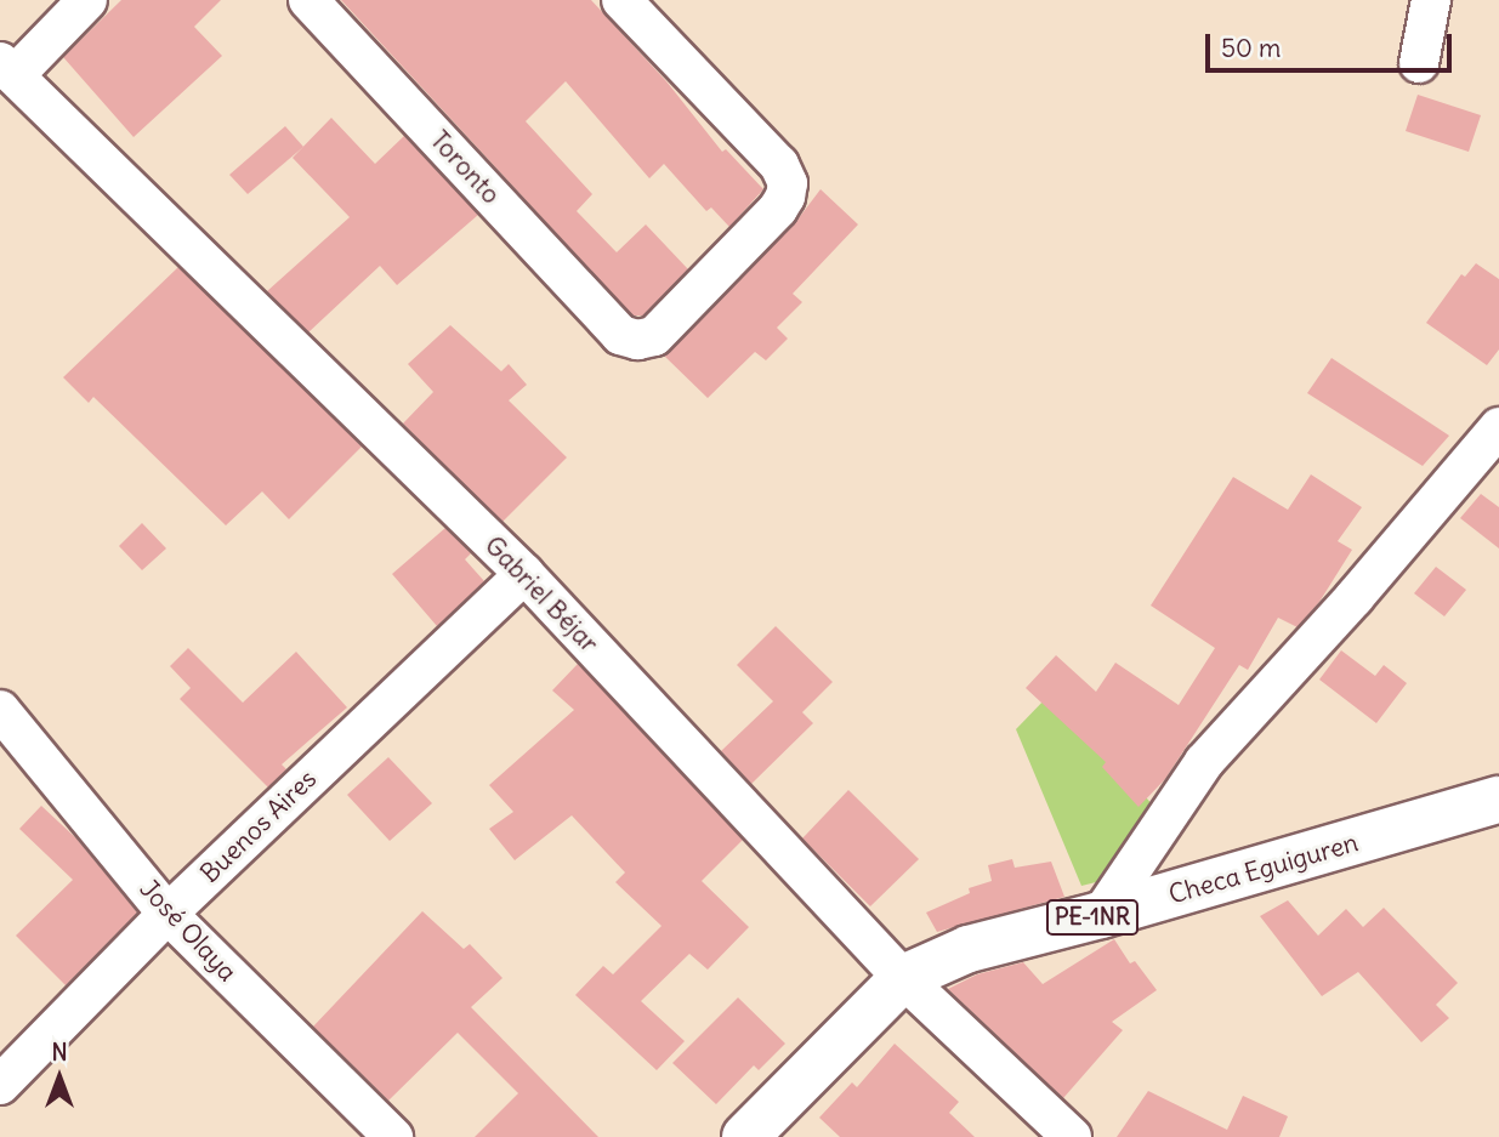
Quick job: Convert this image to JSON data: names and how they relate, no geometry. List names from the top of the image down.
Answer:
{
  "streets": {
    "main road": ["Checa Eguiguren", "PE-1NR"],
    "street": [
      "Toronto",
      "Gabriel Béjar",
      "Buenos Aires",
      "José Olaya"
    ]
  },
  "crossings": [
    ["Gabriel Béjar", "Buenos Aires"],
    ["Gabriel Béjar", "Checa Eguiguren"],
    ["Buenos Aires", "José Olaya"]
  ],
  "scale_bar": "50 m",
  "north": "top"
}
